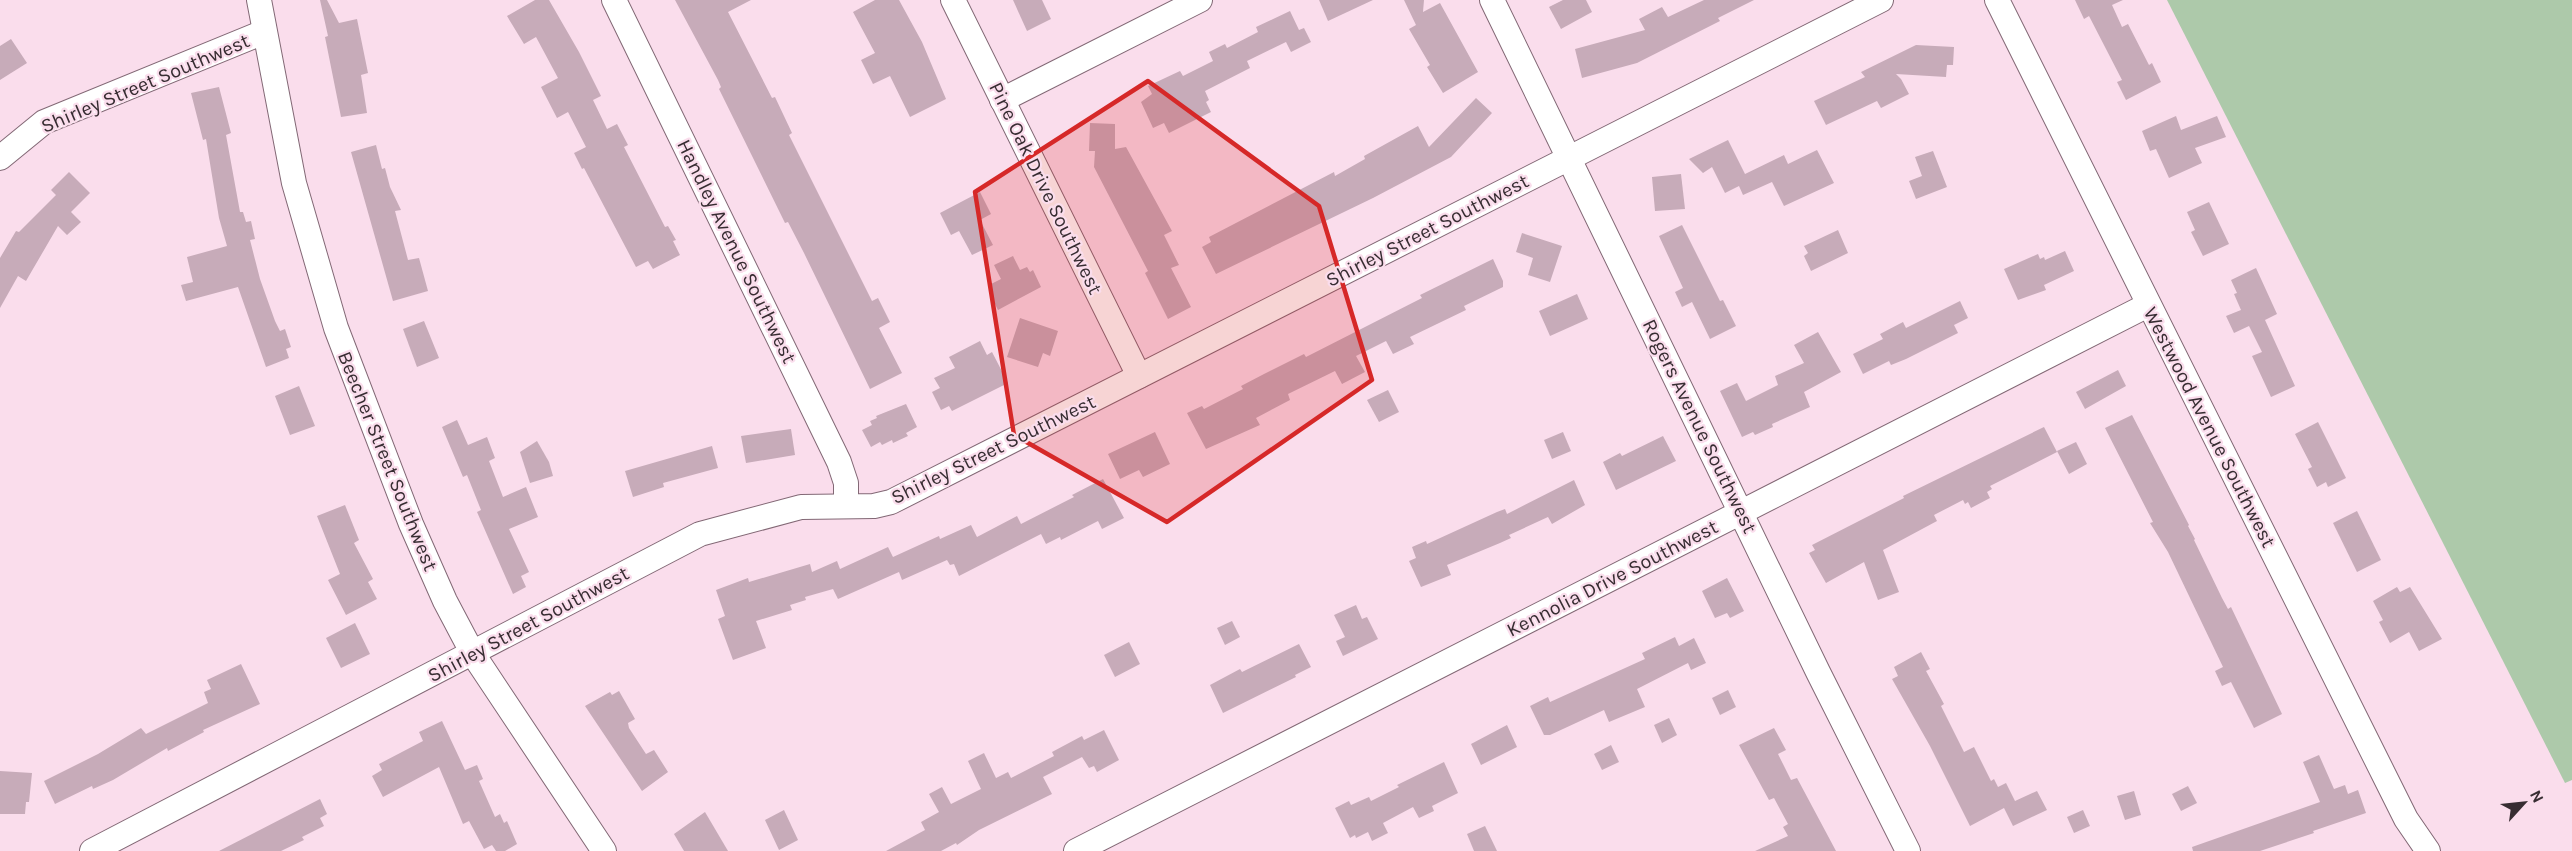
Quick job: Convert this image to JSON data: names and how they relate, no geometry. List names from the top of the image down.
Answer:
{
  "streets": {
    "street": [
      "Shirley Street Southwest",
      "Pine Oak Drive Southwest",
      "Handley Avenue Southwest",
      "Rogers Avenue Southwest",
      "Westwood Avenue Southwest",
      "Beecher Street Southwest",
      "Kennolia Drive Southwest"
    ]
  },
  "crossings": [
    ["Shirley Street Southwest", "Pine Oak Drive Southwest"],
    ["Shirley Street Southwest", "Handley Avenue Southwest"],
    ["Shirley Street Southwest", "Rogers Avenue Southwest"],
    ["Shirley Street Southwest", "Beecher Street Southwest"],
    ["Rogers Avenue Southwest", "Kennolia Drive Southwest"],
    ["Westwood Avenue Southwest", "Kennolia Drive Southwest"]
  ],
  "north": "top right"
}
